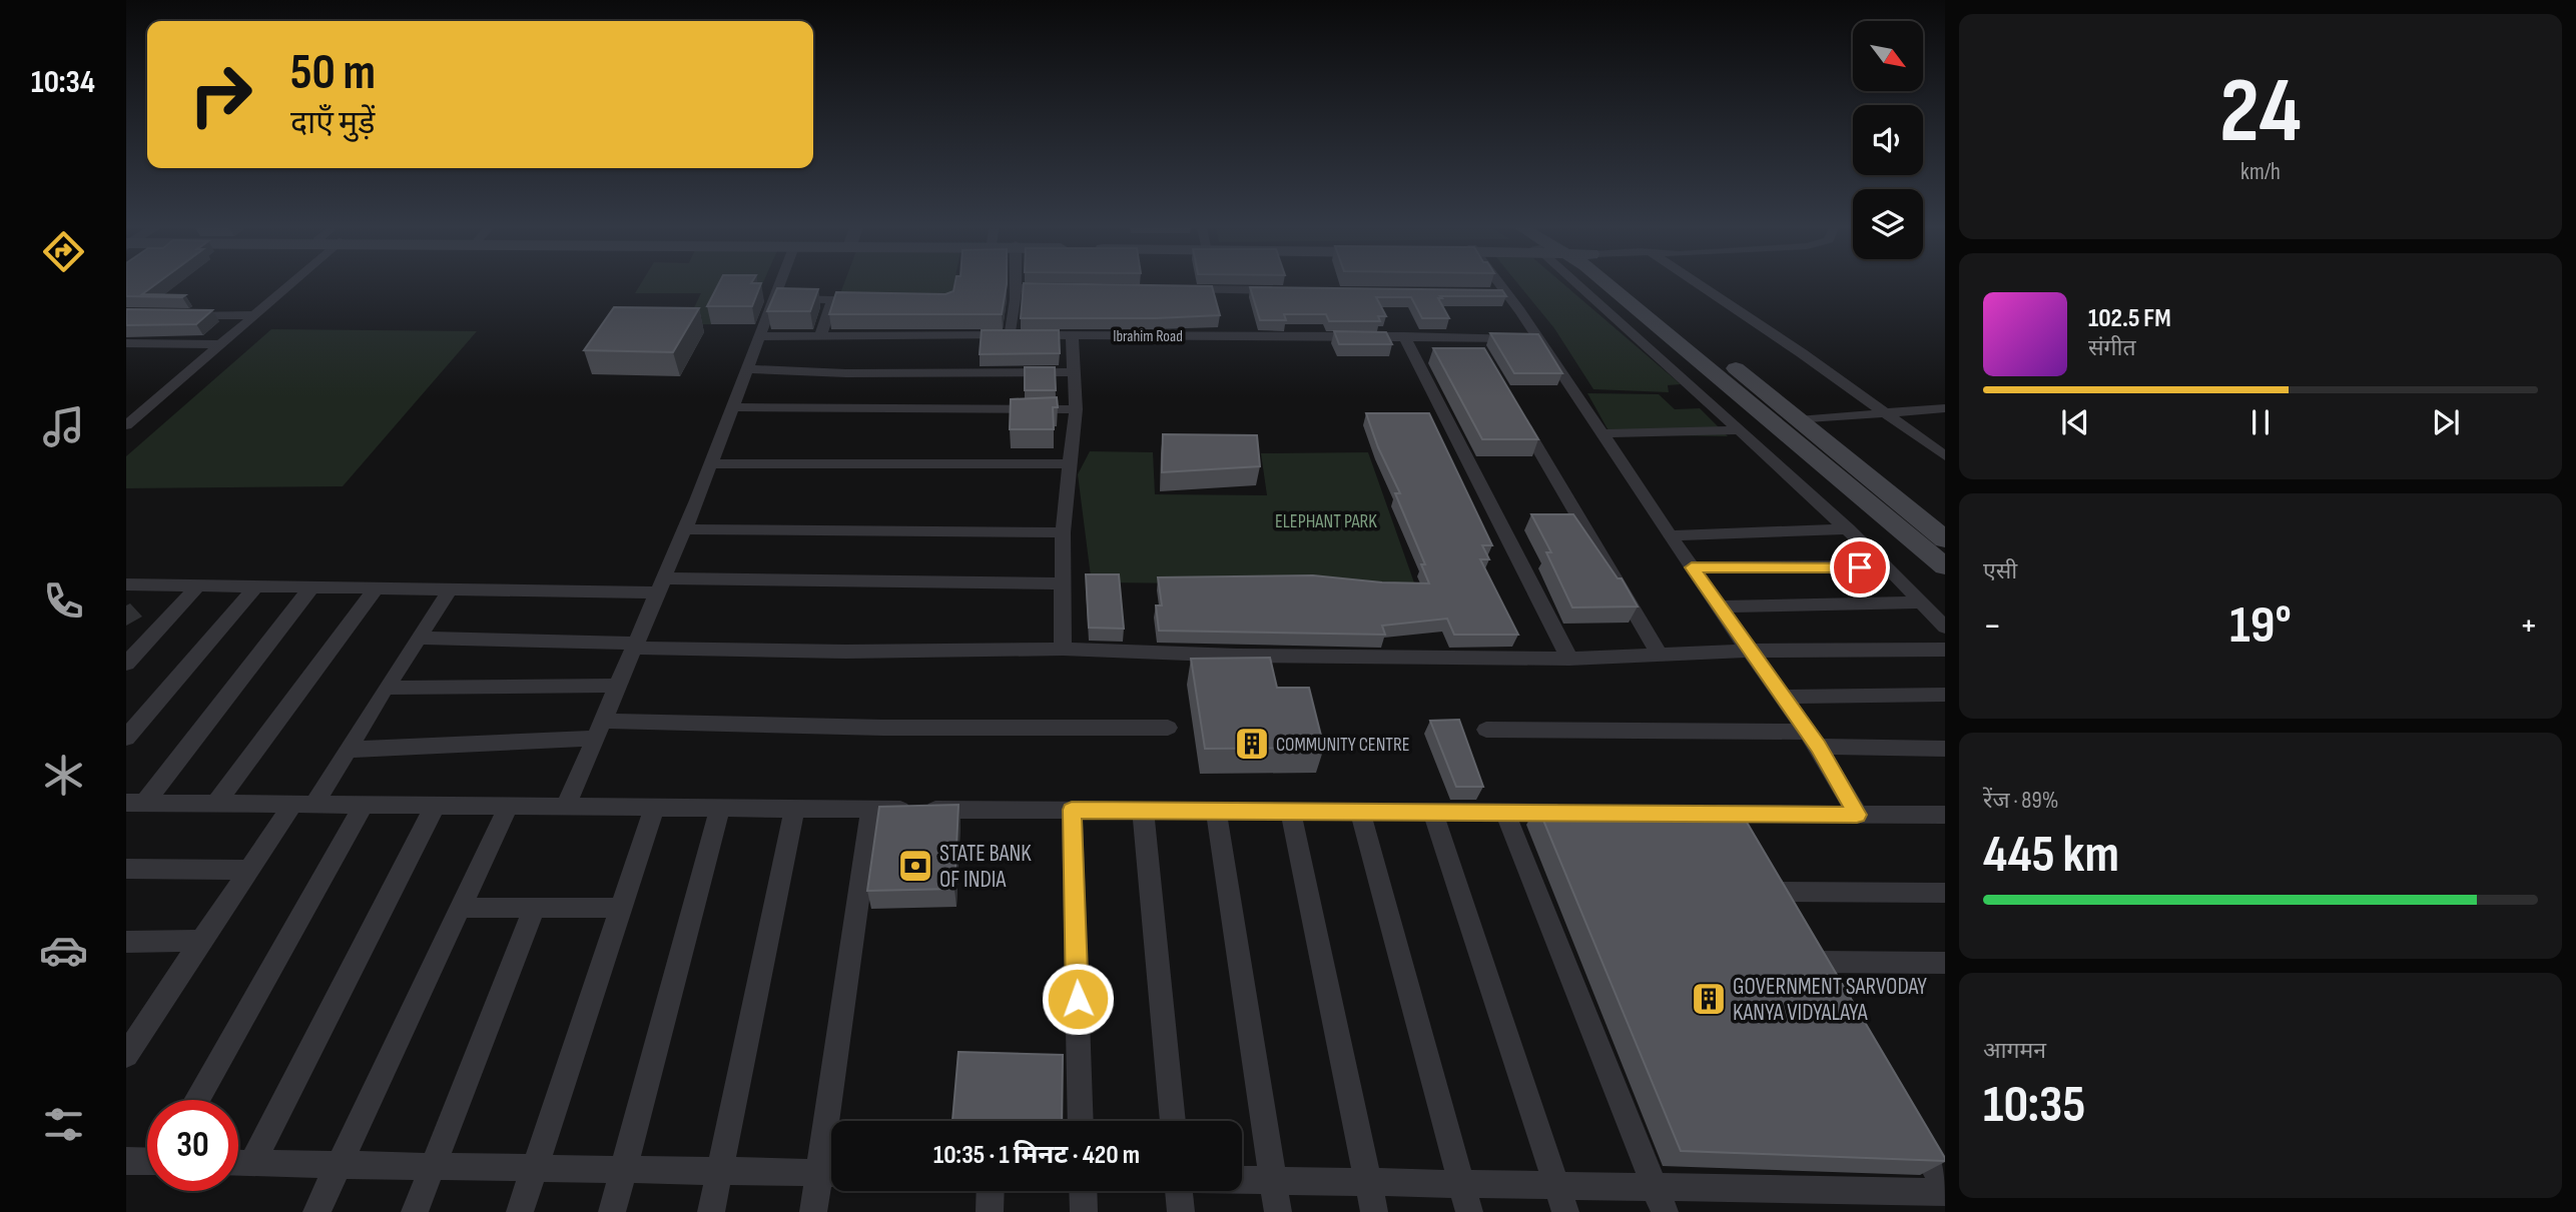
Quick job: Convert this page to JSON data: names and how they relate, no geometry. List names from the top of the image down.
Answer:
{
  "streets": {
    "street": ["Ibrahim Road"]
  },
  "parks": ["ELEPHANT PARK"],
  "places": {
    "building": ["COMMUNITY CENTRE", "GOVERNMENT SARVODAY KANYA VIDYALAYA"],
    "bank": ["STATE BANK OF INDIA"]
  },
  "north": "bottom right",
  "page": {
    "tabs": "10:34",
    "tile": [
      ["24", "km/h"],
      "एसी",
      ["रेंज · 89%", "445 km"],
      ["आगमन", "10:35"]
    ],
    "turn": ["50 m", "दाएँ मुड़ें"],
    "song": ["102.5 FM", "संगीत"],
    "heat": ["−", "19°", "+"],
    "limit": "30",
    "trip": "10:35 · 1 मिनट · 420 m"
  }
}
